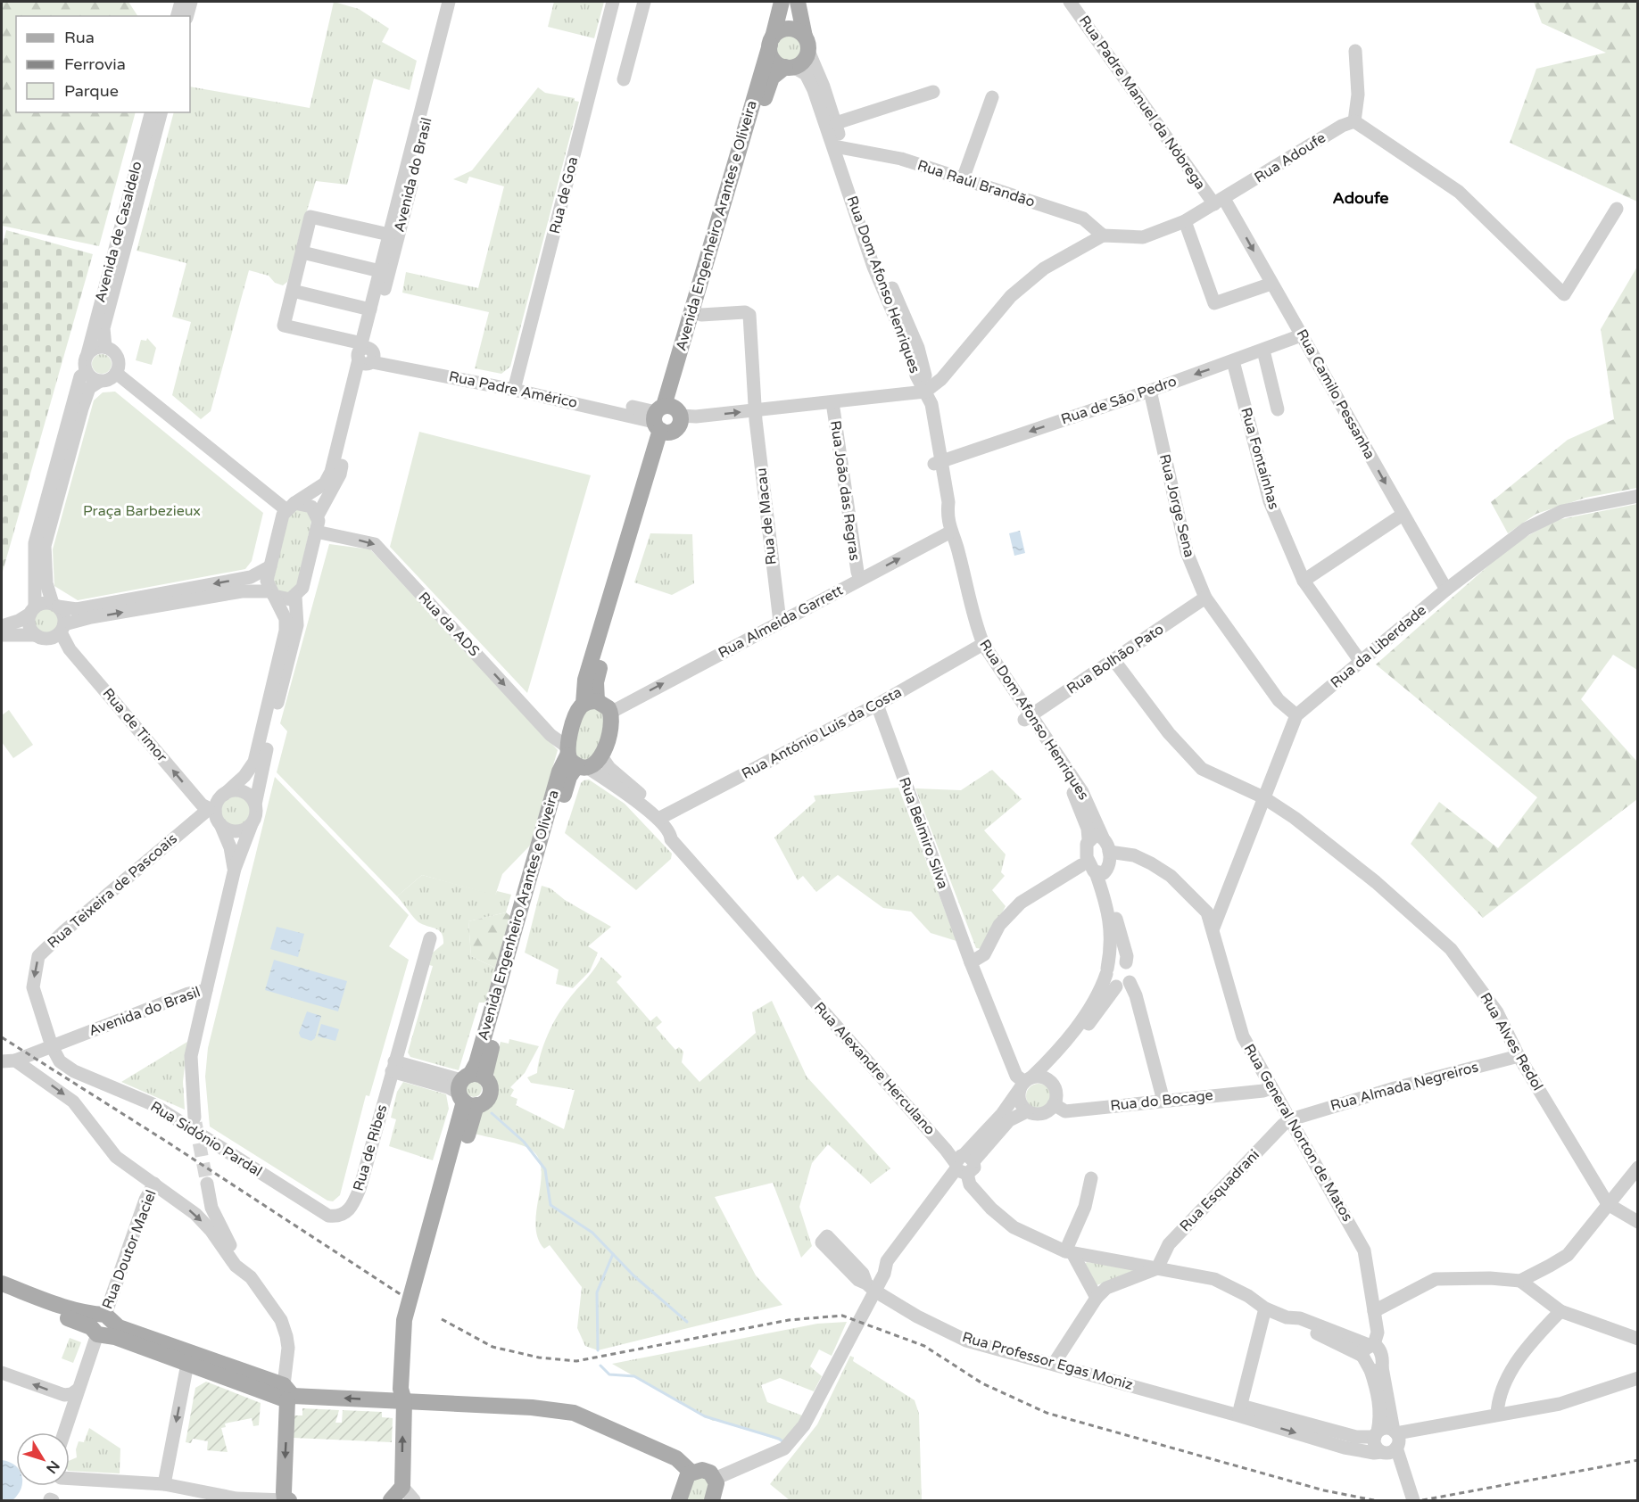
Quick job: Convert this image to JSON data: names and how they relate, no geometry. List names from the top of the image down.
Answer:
{
  "streets": {
    "main road": ["Avenida Engenheiro Arantes e Oliveira", "Rua Dom Afonso Henriques"],
    "street": [
      "Rua Padre Manuel da Nóbrega",
      "Rua Adoufe",
      "Avenida do Brasil",
      "Rua Raúl Brandão",
      "Rua de Goa",
      "Avenida de Casaldelo",
      "Rua Padre Américo",
      "Rua Camilo Pessanha",
      "Rua de São Pedro",
      "Rua Fontaínhas",
      "Rua João das Regras",
      "Rua Jorge Sena",
      "Rua de Macau",
      "Rua Almeida Garrett",
      "Rua da ADS",
      "Rua da Liberdade",
      "Rua Bolhão Pato",
      "Rua de Timor",
      "Rua António Luis da Costa",
      "Rua Belmiro Silva",
      "Rua Teixeira de Pascoais",
      "Rua Alves Redol",
      "Rua Alexandre Herculano",
      "Rua Almada Negreiros",
      "Rua do Bocage",
      "Rua General Norton de Matos",
      "Rua Sidónio Pardal",
      "Rua de Ribes",
      "Rua Esquadrani",
      "Rua Doutor Maciel",
      "Rua Professor Egas Moniz"
    ]
  },
  "crossings": [
    ["Rua Padre Manuel da Nóbrega", "Rua Adoufe"],
    ["Rua Padre Manuel da Nóbrega", "Rua Camilo Pessanha"],
    ["Rua Adoufe", "Rua Raúl Brandão"],
    ["Rua Adoufe", "Rua Camilo Pessanha"],
    ["Avenida do Brasil", "Rua Padre Américo"],
    ["Avenida do Brasil", "Rua da ADS"],
    ["Avenida do Brasil", "Rua de Timor"],
    ["Avenida do Brasil", "Rua Teixeira de Pascoais"],
    ["Avenida do Brasil", "Rua Sidónio Pardal"],
    ["Rua Raúl Brandão", "Rua Dom Afonso Henriques"],
    ["Rua de Goa", "Rua Padre Américo"],
    ["Avenida Engenheiro Arantes e Oliveira", "Rua Dom Afonso Henriques"],
    ["Avenida Engenheiro Arantes e Oliveira", "Rua Padre Américo"],
    ["Avenida Engenheiro Arantes e Oliveira", "Rua de Macau"],
    ["Avenida Engenheiro Arantes e Oliveira", "Rua da ADS"],
    ["Avenida Engenheiro Arantes e Oliveira", "Rua Alexandre Herculano"],
    ["Avenida de Casaldelo", "Rua de Timor"],
    ["Rua Dom Afonso Henriques", "Rua Padre Américo"],
    ["Rua Dom Afonso Henriques", "Rua de São Pedro"],
    ["Rua Dom Afonso Henriques", "Rua Almeida Garrett"],
    ["Rua Dom Afonso Henriques", "Rua Bolhão Pato"],
    ["Rua Dom Afonso Henriques", "Rua António Luis da Costa"],
    ["Rua Dom Afonso Henriques", "Rua Belmiro Silva"],
    ["Rua Dom Afonso Henriques", "Rua Alexandre Herculano"],
    ["Rua Dom Afonso Henriques", "Rua do Bocage"],
    ["Rua Dom Afonso Henriques", "Rua General Norton de Matos"],
    ["Rua Dom Afonso Henriques", "Rua Professor Egas Moniz"],
    ["Rua Padre Américo", "Rua João das Regras"],
    ["Rua Padre Américo", "Rua de Macau"],
    ["Rua Camilo Pessanha", "Rua de São Pedro"],
    ["Rua Camilo Pessanha", "Rua da Liberdade"],
    ["Rua de São Pedro", "Rua Fontaínhas"],
    ["Rua de São Pedro", "Rua Jorge Sena"],
    ["Rua Fontaínhas", "Rua da Liberdade"],
    ["Rua João das Regras", "Rua Almeida Garrett"],
    ["Rua Jorge Sena", "Rua da Liberdade"],
    ["Rua Jorge Sena", "Rua Bolhão Pato"],
    ["Rua de Macau", "Rua Almeida Garrett"],
    ["Rua da ADS", "Rua Alexandre Herculano"],
    ["Rua da Liberdade", "Rua Alves Redol"],
    ["Rua da Liberdade", "Rua General Norton de Matos"],
    ["Rua Bolhão Pato", "Rua Alves Redol"],
    ["Rua de Timor", "Rua Teixeira de Pascoais"],
    ["Rua António Luis da Costa", "Rua Belmiro Silva"],
    ["Rua António Luis da Costa", "Rua Alexandre Herculano"],
    ["Rua Belmiro Silva", "Rua do Bocage"],
    ["Rua Teixeira de Pascoais", "Rua Sidónio Pardal"],
    ["Rua Alves Redol", "Rua Almada Negreiros"],
    ["Rua Alexandre Herculano", "Rua General Norton de Matos"],
    ["Rua Alexandre Herculano", "Rua Esquadrani"],
    ["Rua Almada Negreiros", "Rua General Norton de Matos"],
    ["Rua Almada Negreiros", "Rua Esquadrani"],
    ["Rua do Bocage", "Rua General Norton de Matos"],
    ["Rua General Norton de Matos", "Rua Esquadrani"],
    ["Rua General Norton de Matos", "Rua Professor Egas Moniz"],
    ["Rua Sidónio Pardal", "Rua de Ribes"]
  ],
  "one_way": [
    "Rua Camilo Pessanha",
    "Rua Almeida Garrett",
    "Rua da ADS",
    "Rua de Timor",
    "Rua Teixeira de Pascoais"
  ],
  "districts": ["Adoufe"],
  "parks": ["Praça Barbezieux"],
  "legend": ["Rua", "Ferrovia", "Parque"],
  "north": "bottom right"
}
